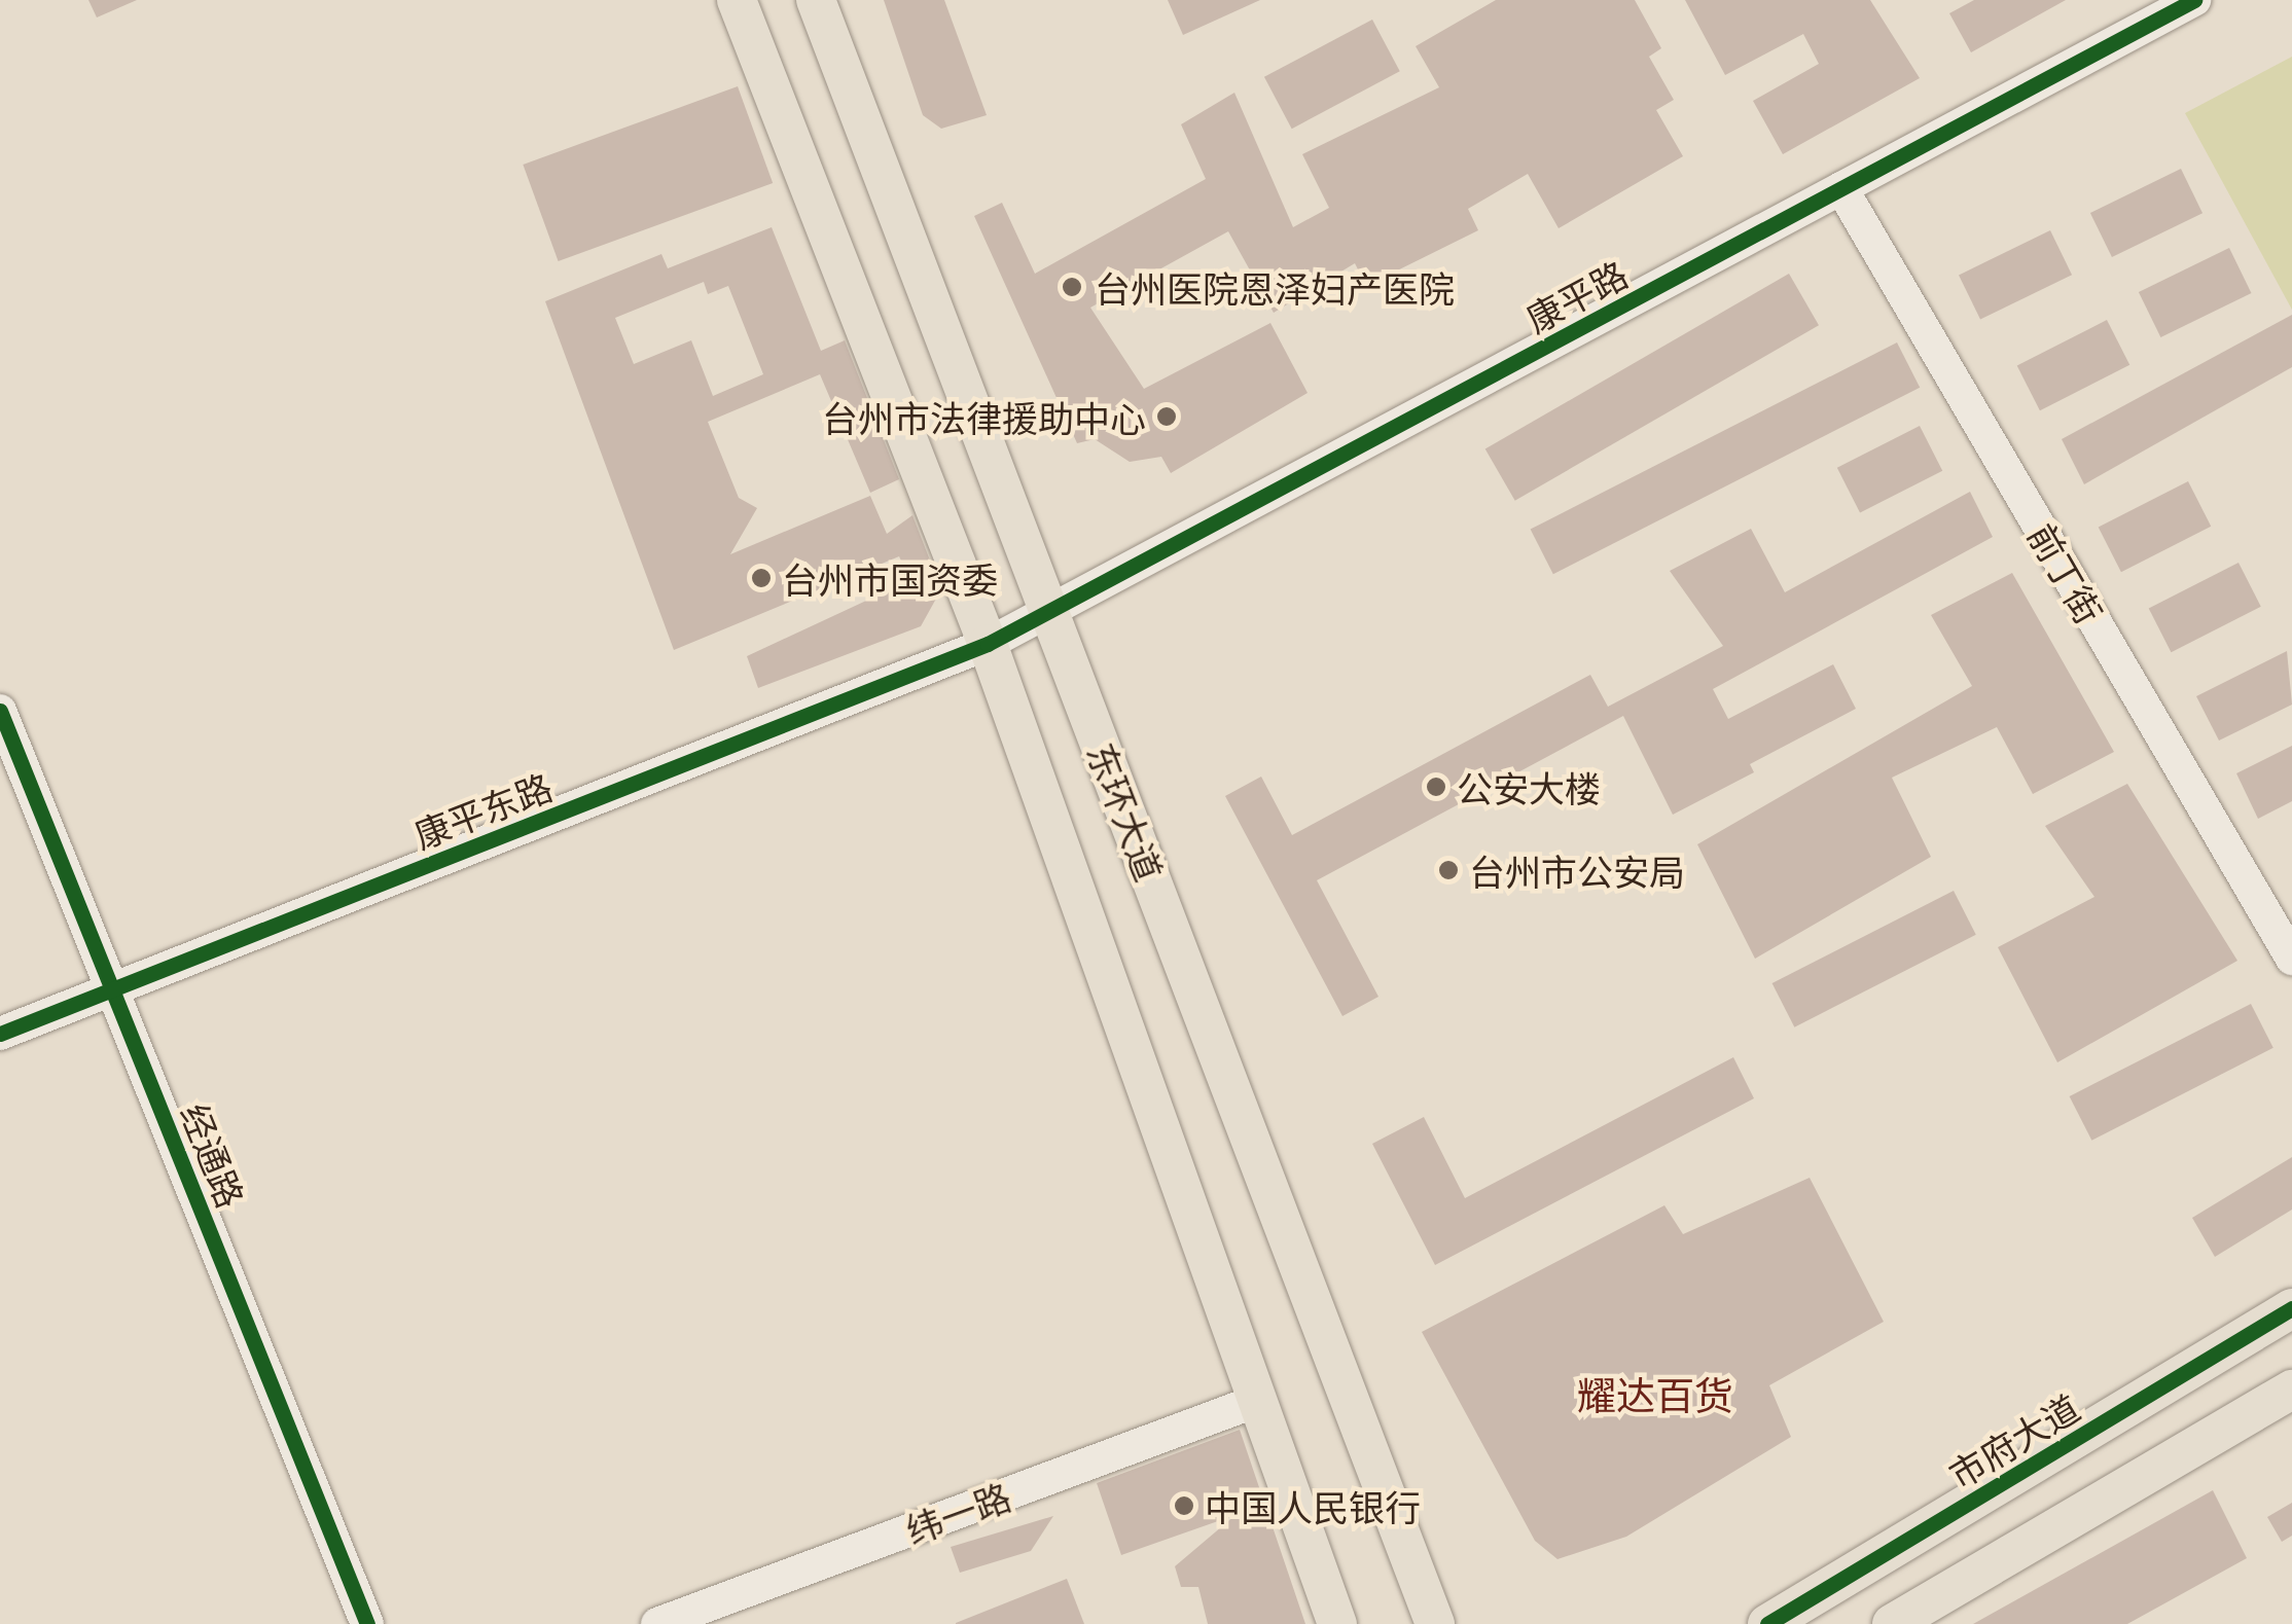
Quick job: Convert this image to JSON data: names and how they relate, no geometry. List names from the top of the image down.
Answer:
{
  "streets": {
    "main road": ["东环大道", "市府大道"],
    "street": [
      "康平路",
      "前丁街",
      "康平东路",
      "经通路",
      "纬一路"
    ]
  },
  "crossings": [
    ["康平路", "前丁街"],
    ["康平路", "康平东路"],
    ["康平路", "东环大道"],
    ["康平东路", "东环大道"],
    ["康平东路", "经通路"],
    ["东环大道", "纬一路"]
  ],
  "districts": ["耀达百货"],
  "places": [
    "台州医院恩泽妇产医院",
    "台州市法律援助中心",
    "台州市国资委",
    "公安大楼",
    "台州市公安局",
    "中国人民银行"
  ]
}
